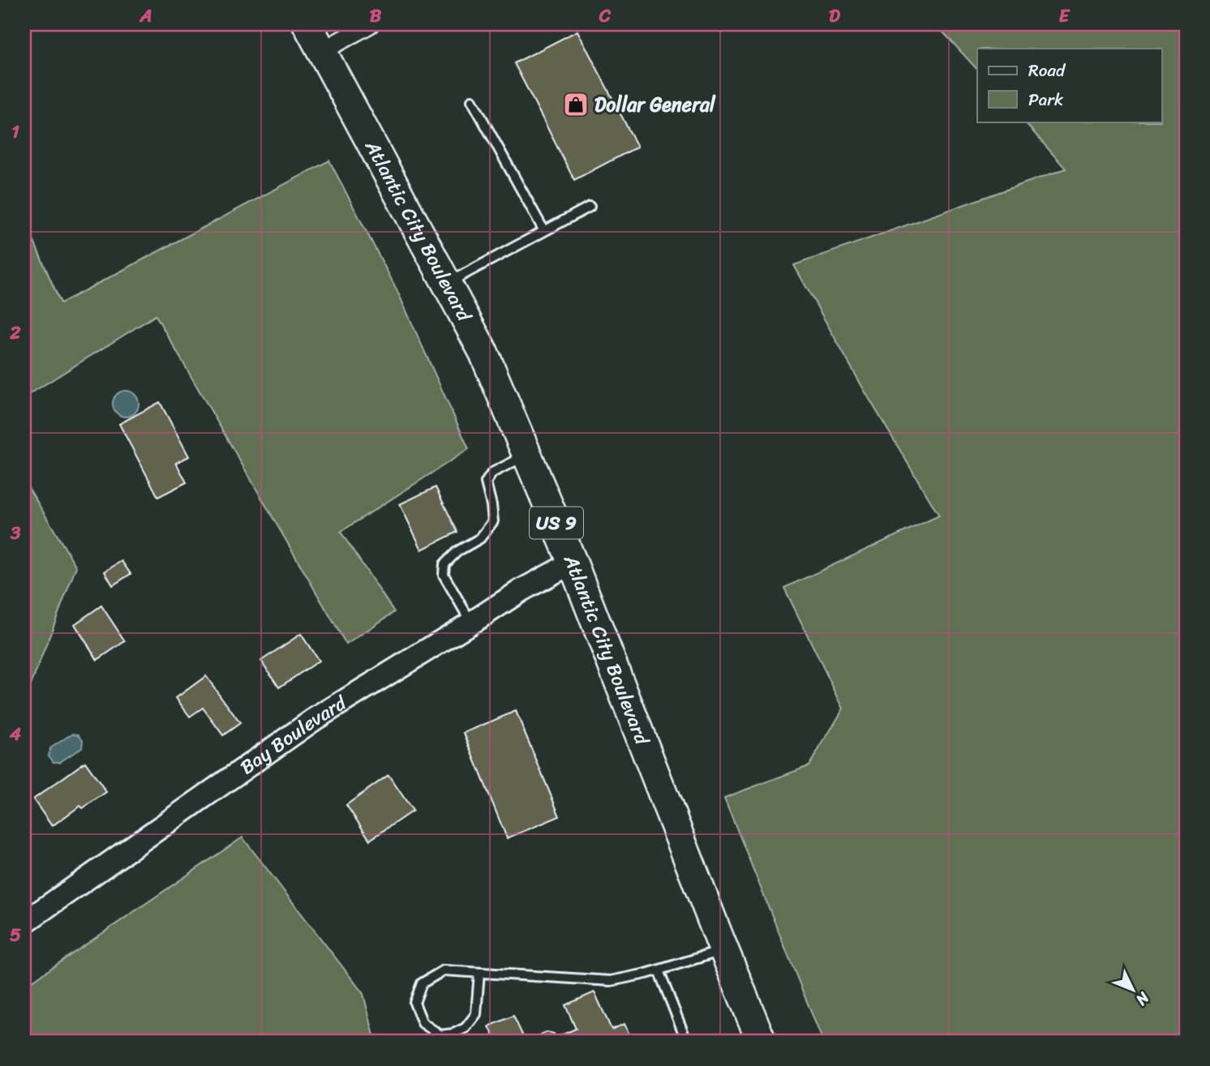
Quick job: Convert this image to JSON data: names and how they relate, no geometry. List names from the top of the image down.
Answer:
{
  "streets": {
    "highway": ["Atlantic City Boulevard", "US 9"],
    "street": ["Bay Boulevard"]
  },
  "crossings": [
    ["Atlantic City Boulevard", "Bay Boulevard"]
  ],
  "places": {
    "shop": ["Dollar General"]
  },
  "legend": ["Road", "Park"],
  "north": "bottom right",
  "grid": {
    "columns": [
      "A",
      "B",
      "C",
      "D",
      "E"
    ],
    "rows": [
      "1",
      "2",
      "3",
      "4",
      "5"
    ]
  }
}
